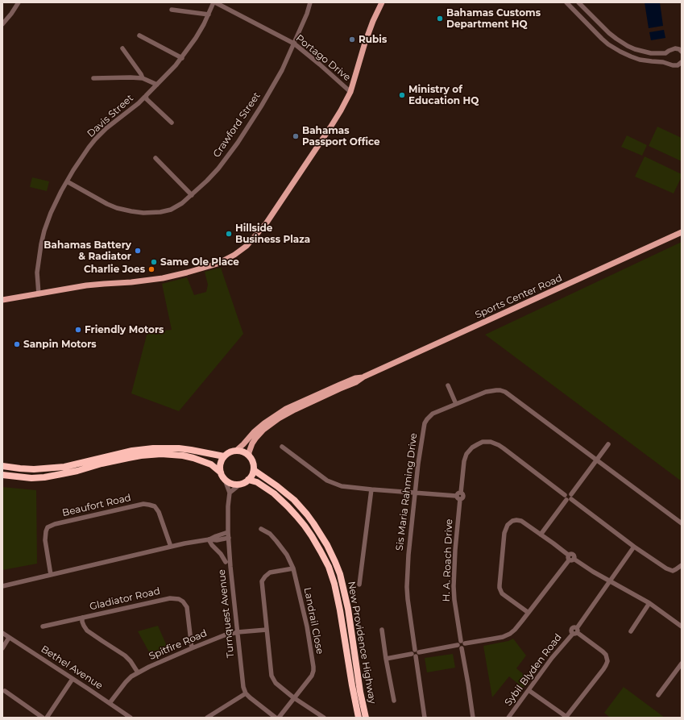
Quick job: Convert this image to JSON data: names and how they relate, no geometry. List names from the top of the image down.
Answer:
{
  "streets": {
    "highway": ["New Providence Highway"],
    "main road": ["Sports Center Road"],
    "street": [
      "Portago Drive",
      "Davis Street",
      "Crawford Street",
      "Sis Maria Rahming Drive",
      "Beaufort Road",
      "H. A. Roach Drive",
      "Gladiator Road",
      "Turnquest Avenue",
      "Landrail Close",
      "Spitfire Road",
      "Bethel Avenue",
      "Sybil Blyden Road"
    ]
  },
  "crossings": [
    ["Portago Drive", "Davis Street"],
    ["Portago Drive", "Crawford Street"],
    ["Davis Street", "Crawford Street"],
    ["Sports Center Road", "New Providence Highway"],
    ["Gladiator Road", "Spitfire Road"],
    ["Turnquest Avenue", "Spitfire Road"],
    ["Spitfire Road", "Bethel Avenue"]
  ],
  "places": [
    "Bahamas Customs Department HQ",
    "Rubis",
    "Ministry of Education HQ",
    "Bahamas Passport Office",
    "Hillside Business Plaza",
    "Bahamas Battery & Radiator",
    "Same Ole Place",
    "Charlie Joes",
    "Friendly Motors",
    "Sanpin Motors"
  ]
}
